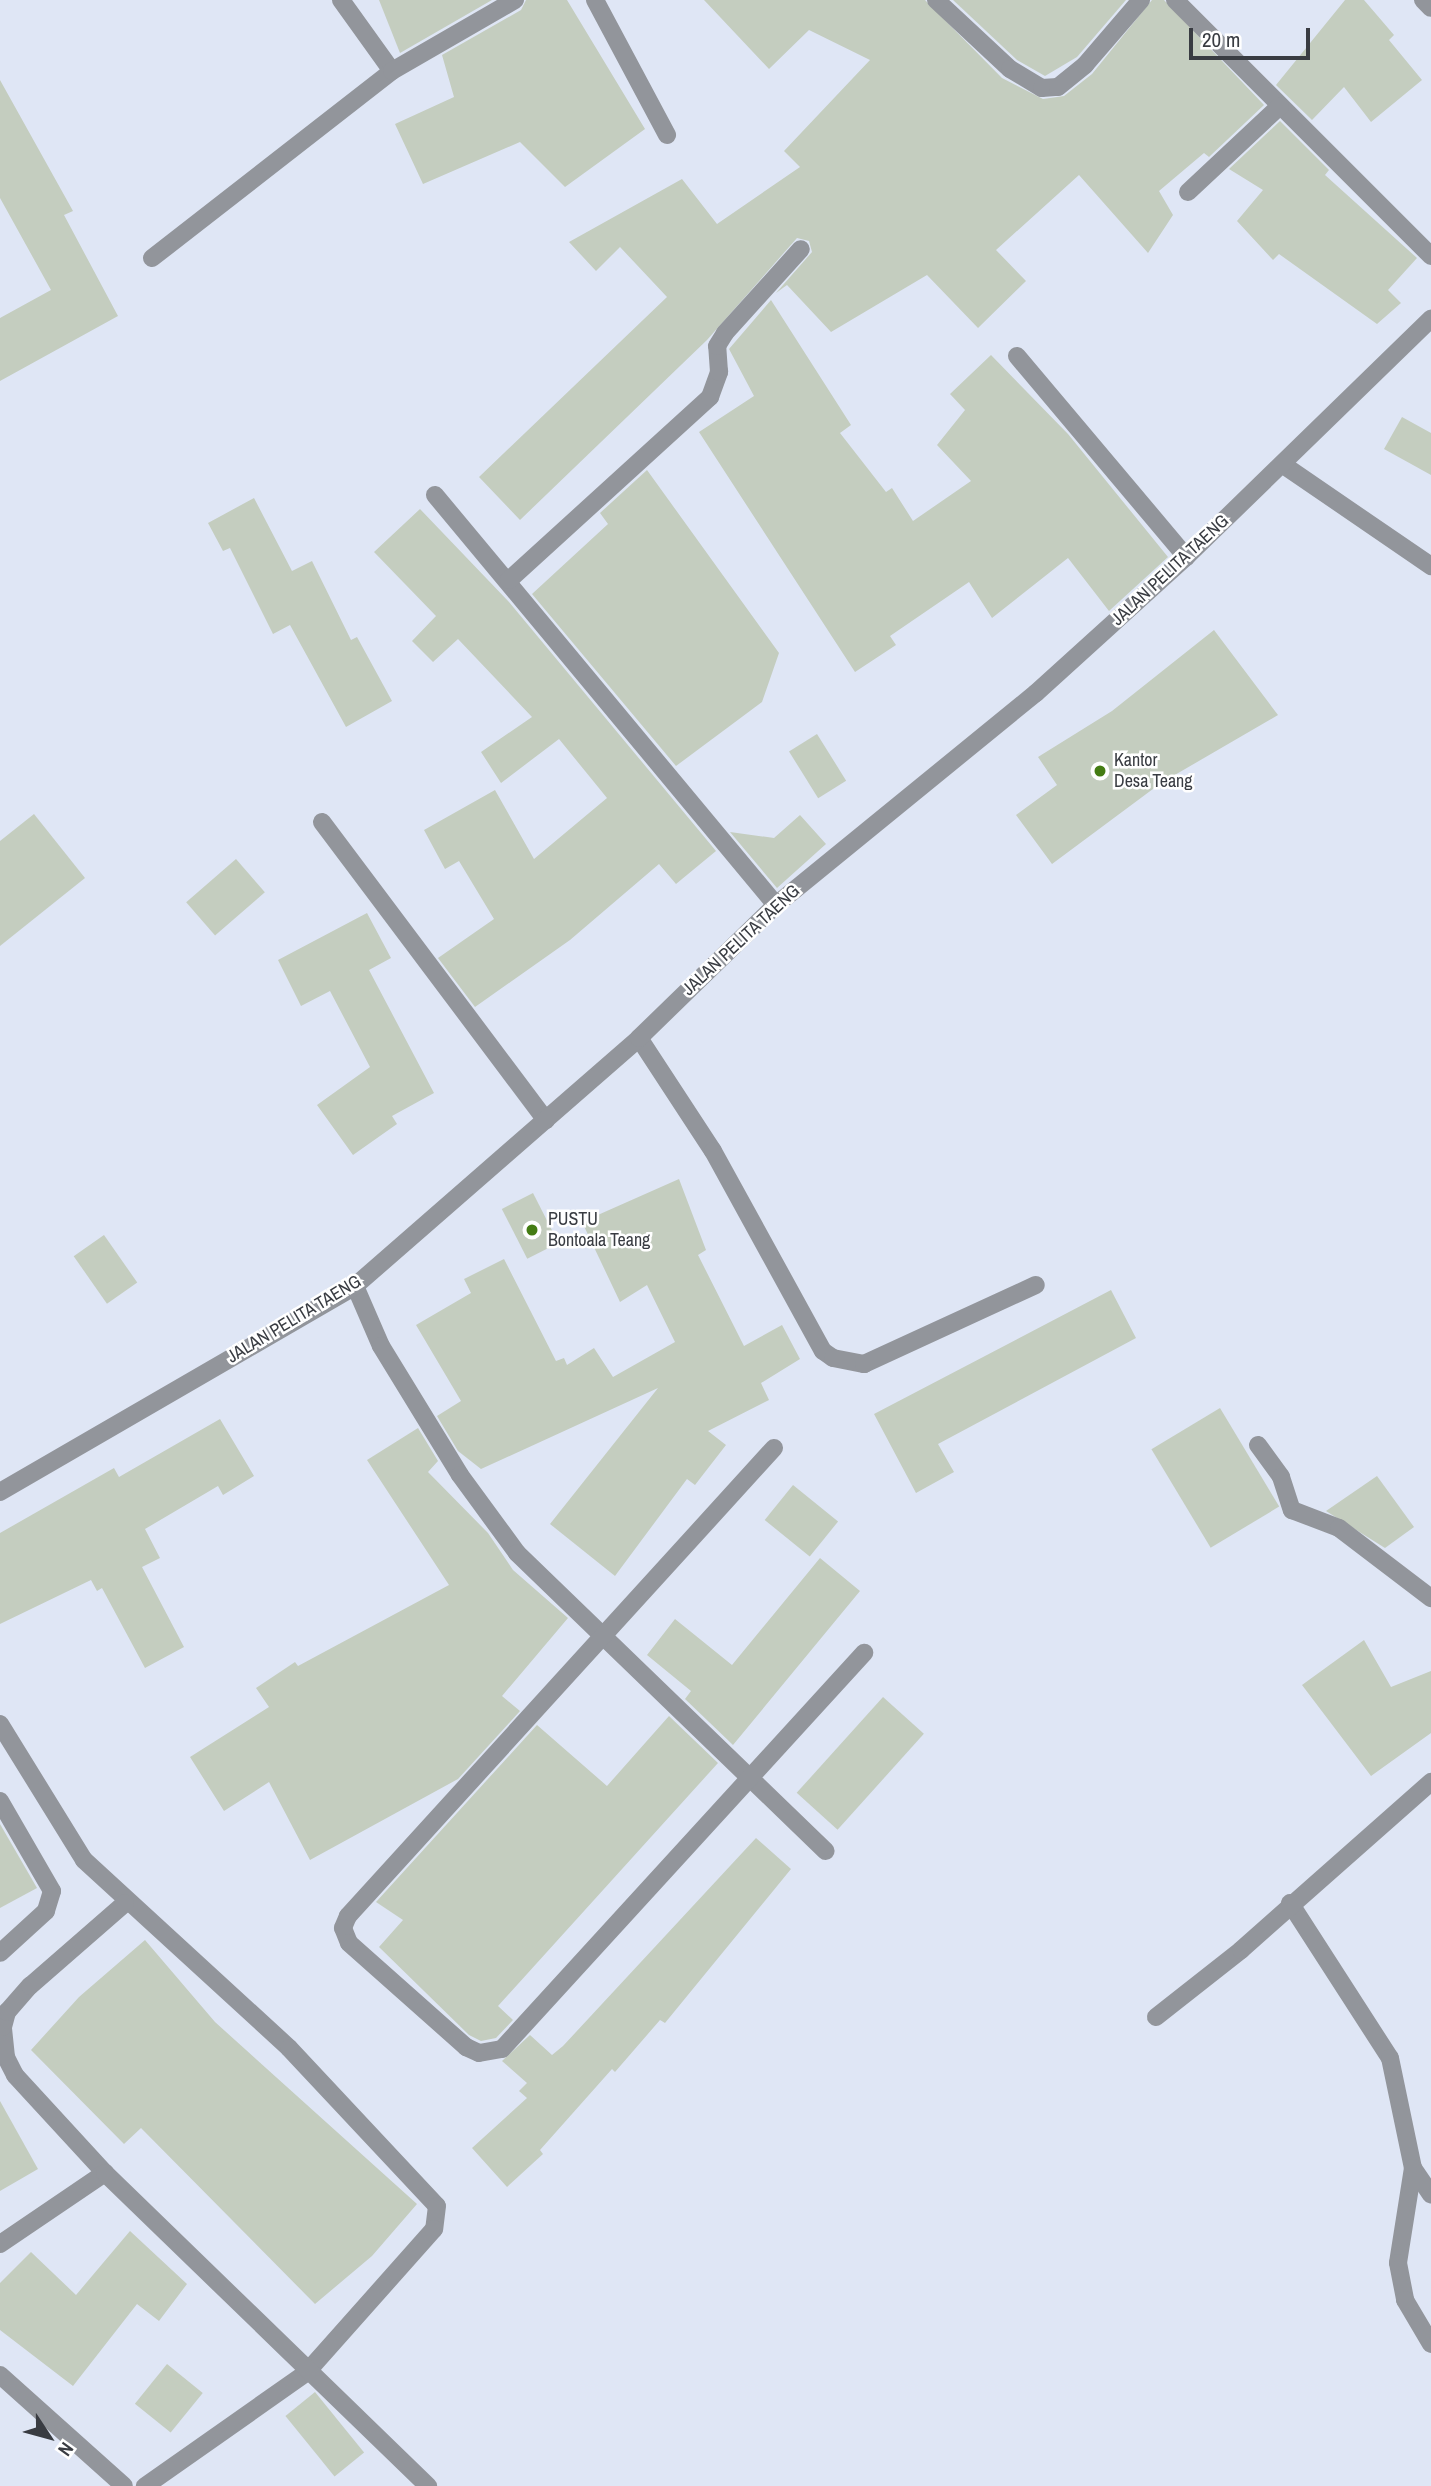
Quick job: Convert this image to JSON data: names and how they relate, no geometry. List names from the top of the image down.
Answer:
{
  "streets": {
    "street": ["JALAN PELITA TAENG"]
  },
  "places": ["Kantor Desa Teang", "PUSTU Bontoala Teang"],
  "scale_bar": "20 m",
  "north": "bottom right"
}
